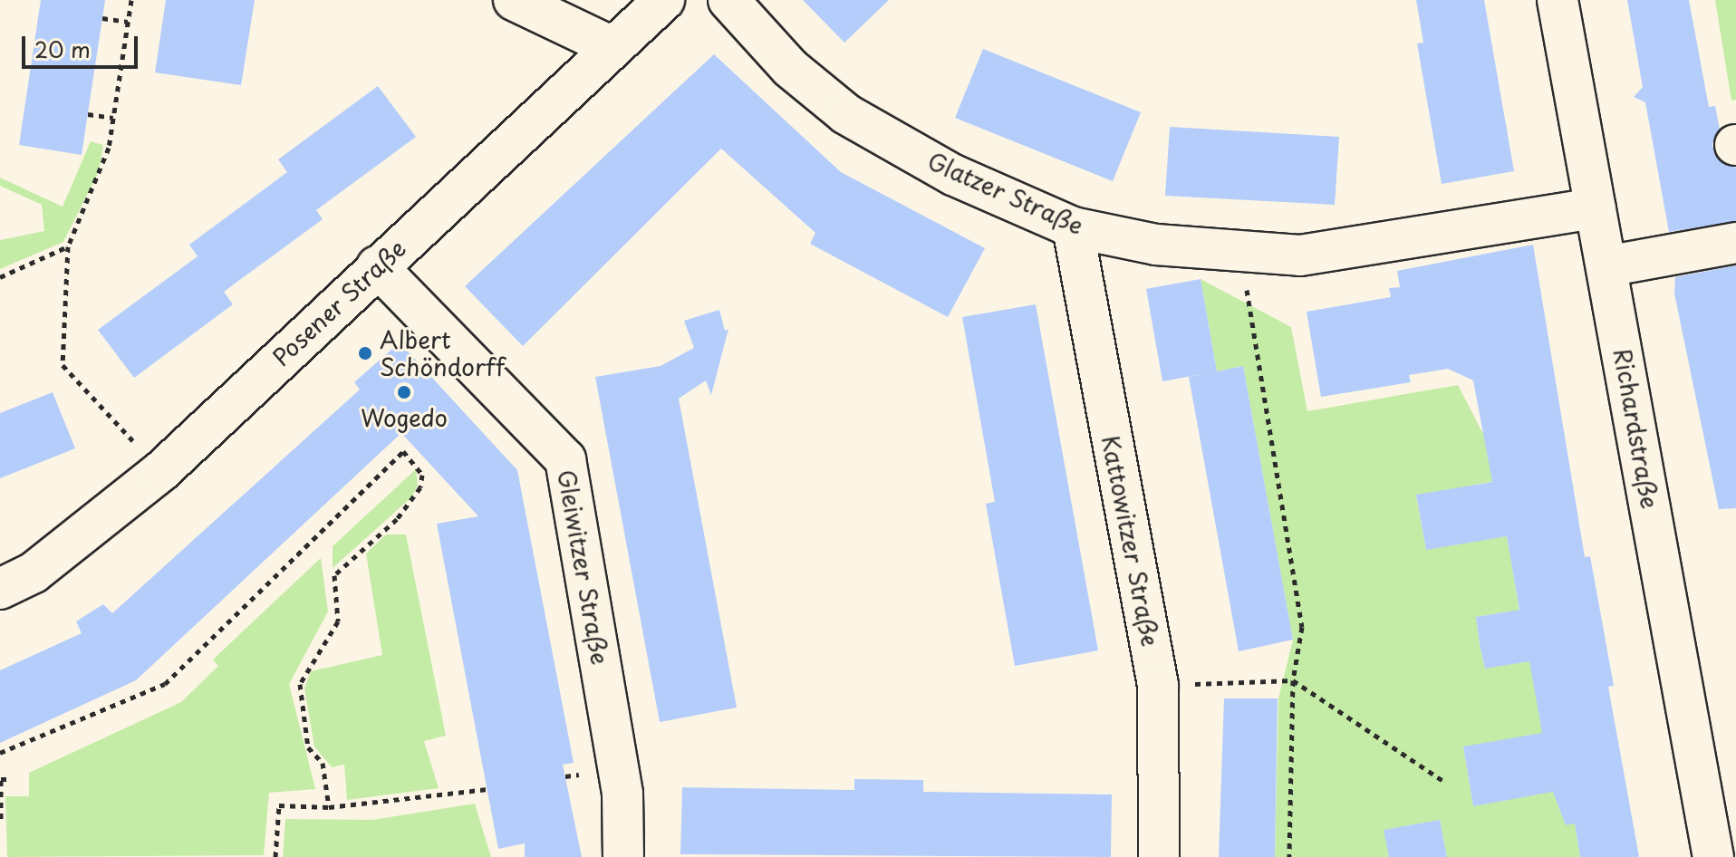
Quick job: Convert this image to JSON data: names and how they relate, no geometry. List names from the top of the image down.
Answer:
{
  "streets": {
    "street": [
      "Glatzer Straße",
      "Posener Straße",
      "Richardstraße",
      "Kattowitzer Straße",
      "Gleiwitzer Straße"
    ]
  },
  "crossings": [
    ["Glatzer Straße", "Richardstraße"],
    ["Glatzer Straße", "Kattowitzer Straße"],
    ["Posener Straße", "Gleiwitzer Straße"]
  ],
  "places": ["Albert Schöndorff", "Wogedo"],
  "scale_bar": "20 m"
}
